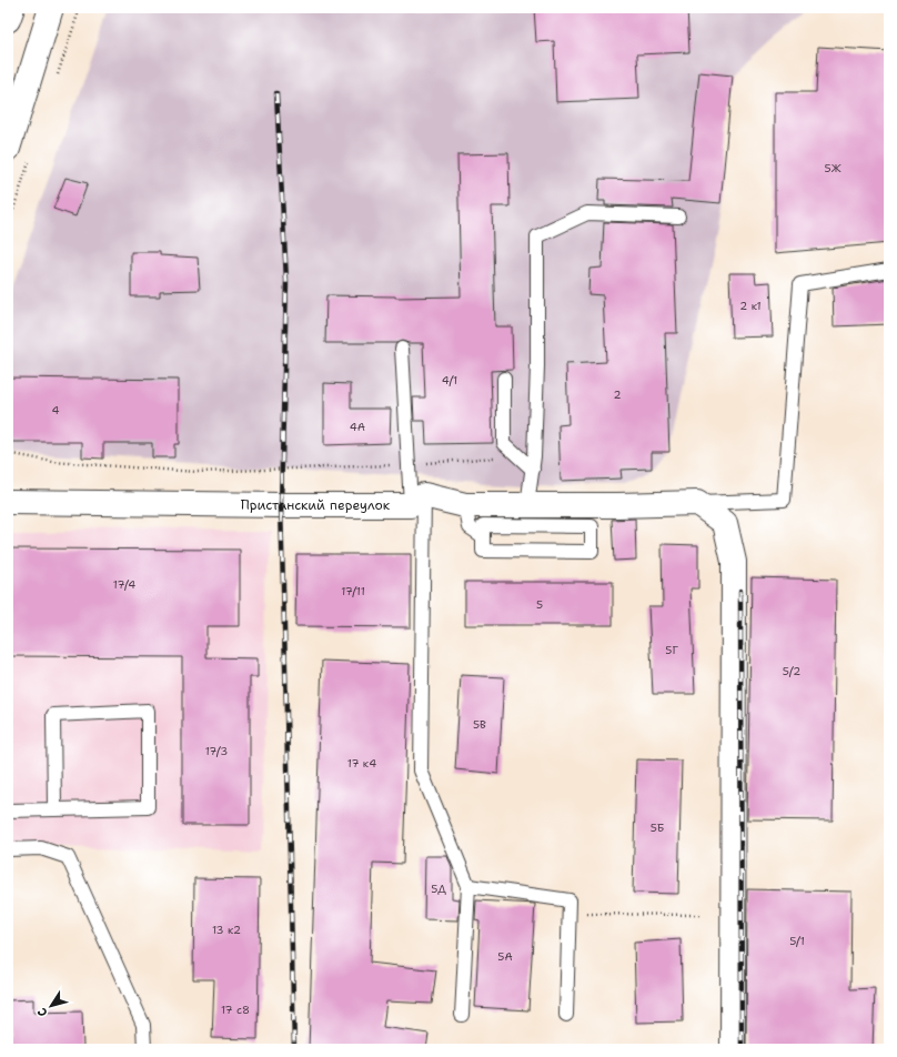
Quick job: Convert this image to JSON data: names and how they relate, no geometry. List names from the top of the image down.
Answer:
{
  "streets": {
    "street": ["Пристанский переулок"]
  },
  "house_numbers": [
    "5Ж",
    "2 к1",
    "4/1",
    "2",
    "4",
    "4А",
    "17/4",
    "17/11",
    "5",
    "5Г",
    "5/2",
    "5В",
    "17/3",
    "17 к4",
    "5Б",
    "5Д",
    "13 к2",
    "5/1",
    "5А",
    "17 с8"
  ],
  "north": "bottom left"
}
